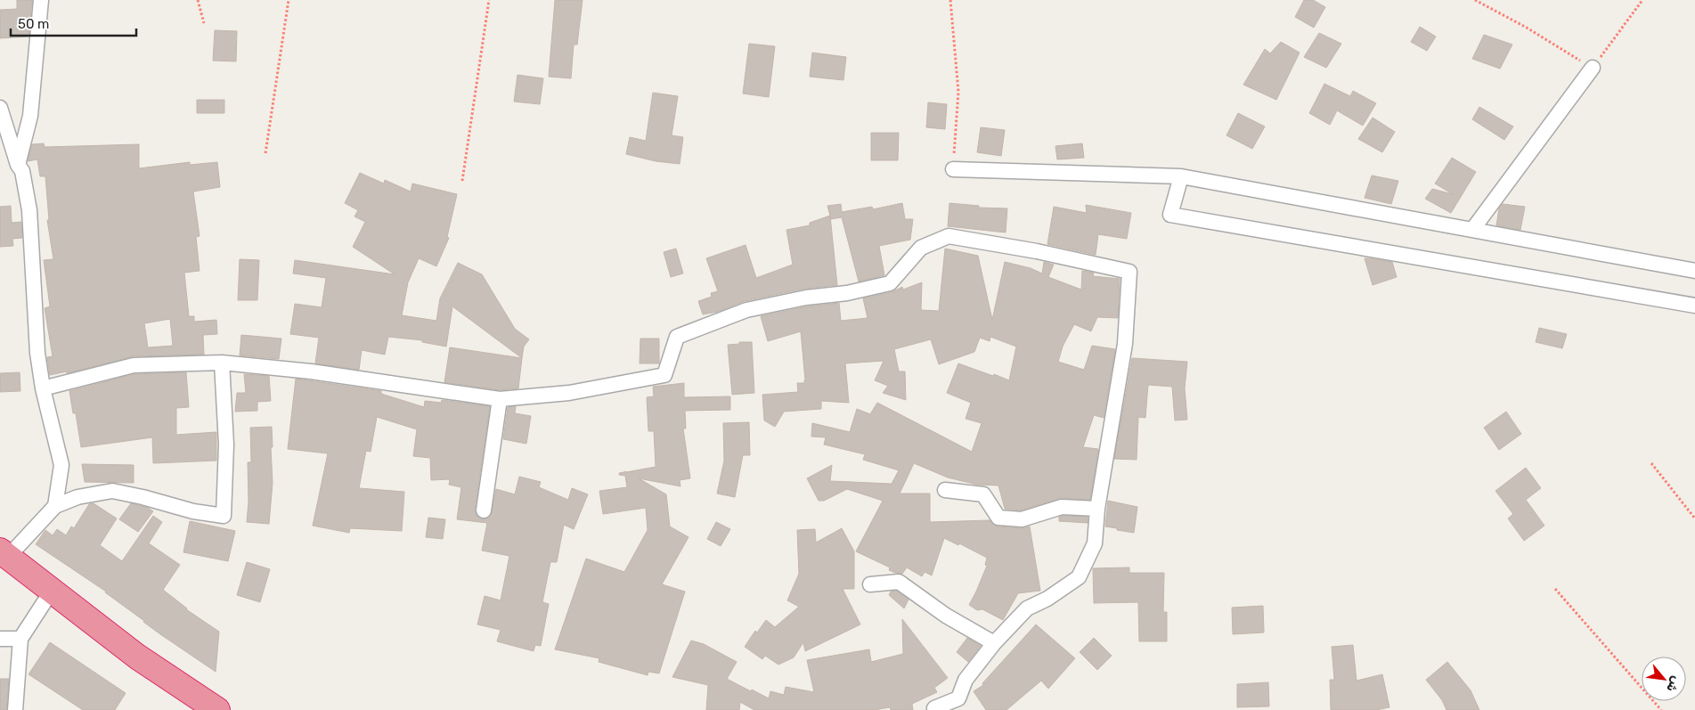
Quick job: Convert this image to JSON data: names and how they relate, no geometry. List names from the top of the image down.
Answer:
{
  "scale_bar": "50 m",
  "north": "bottom right"
}
